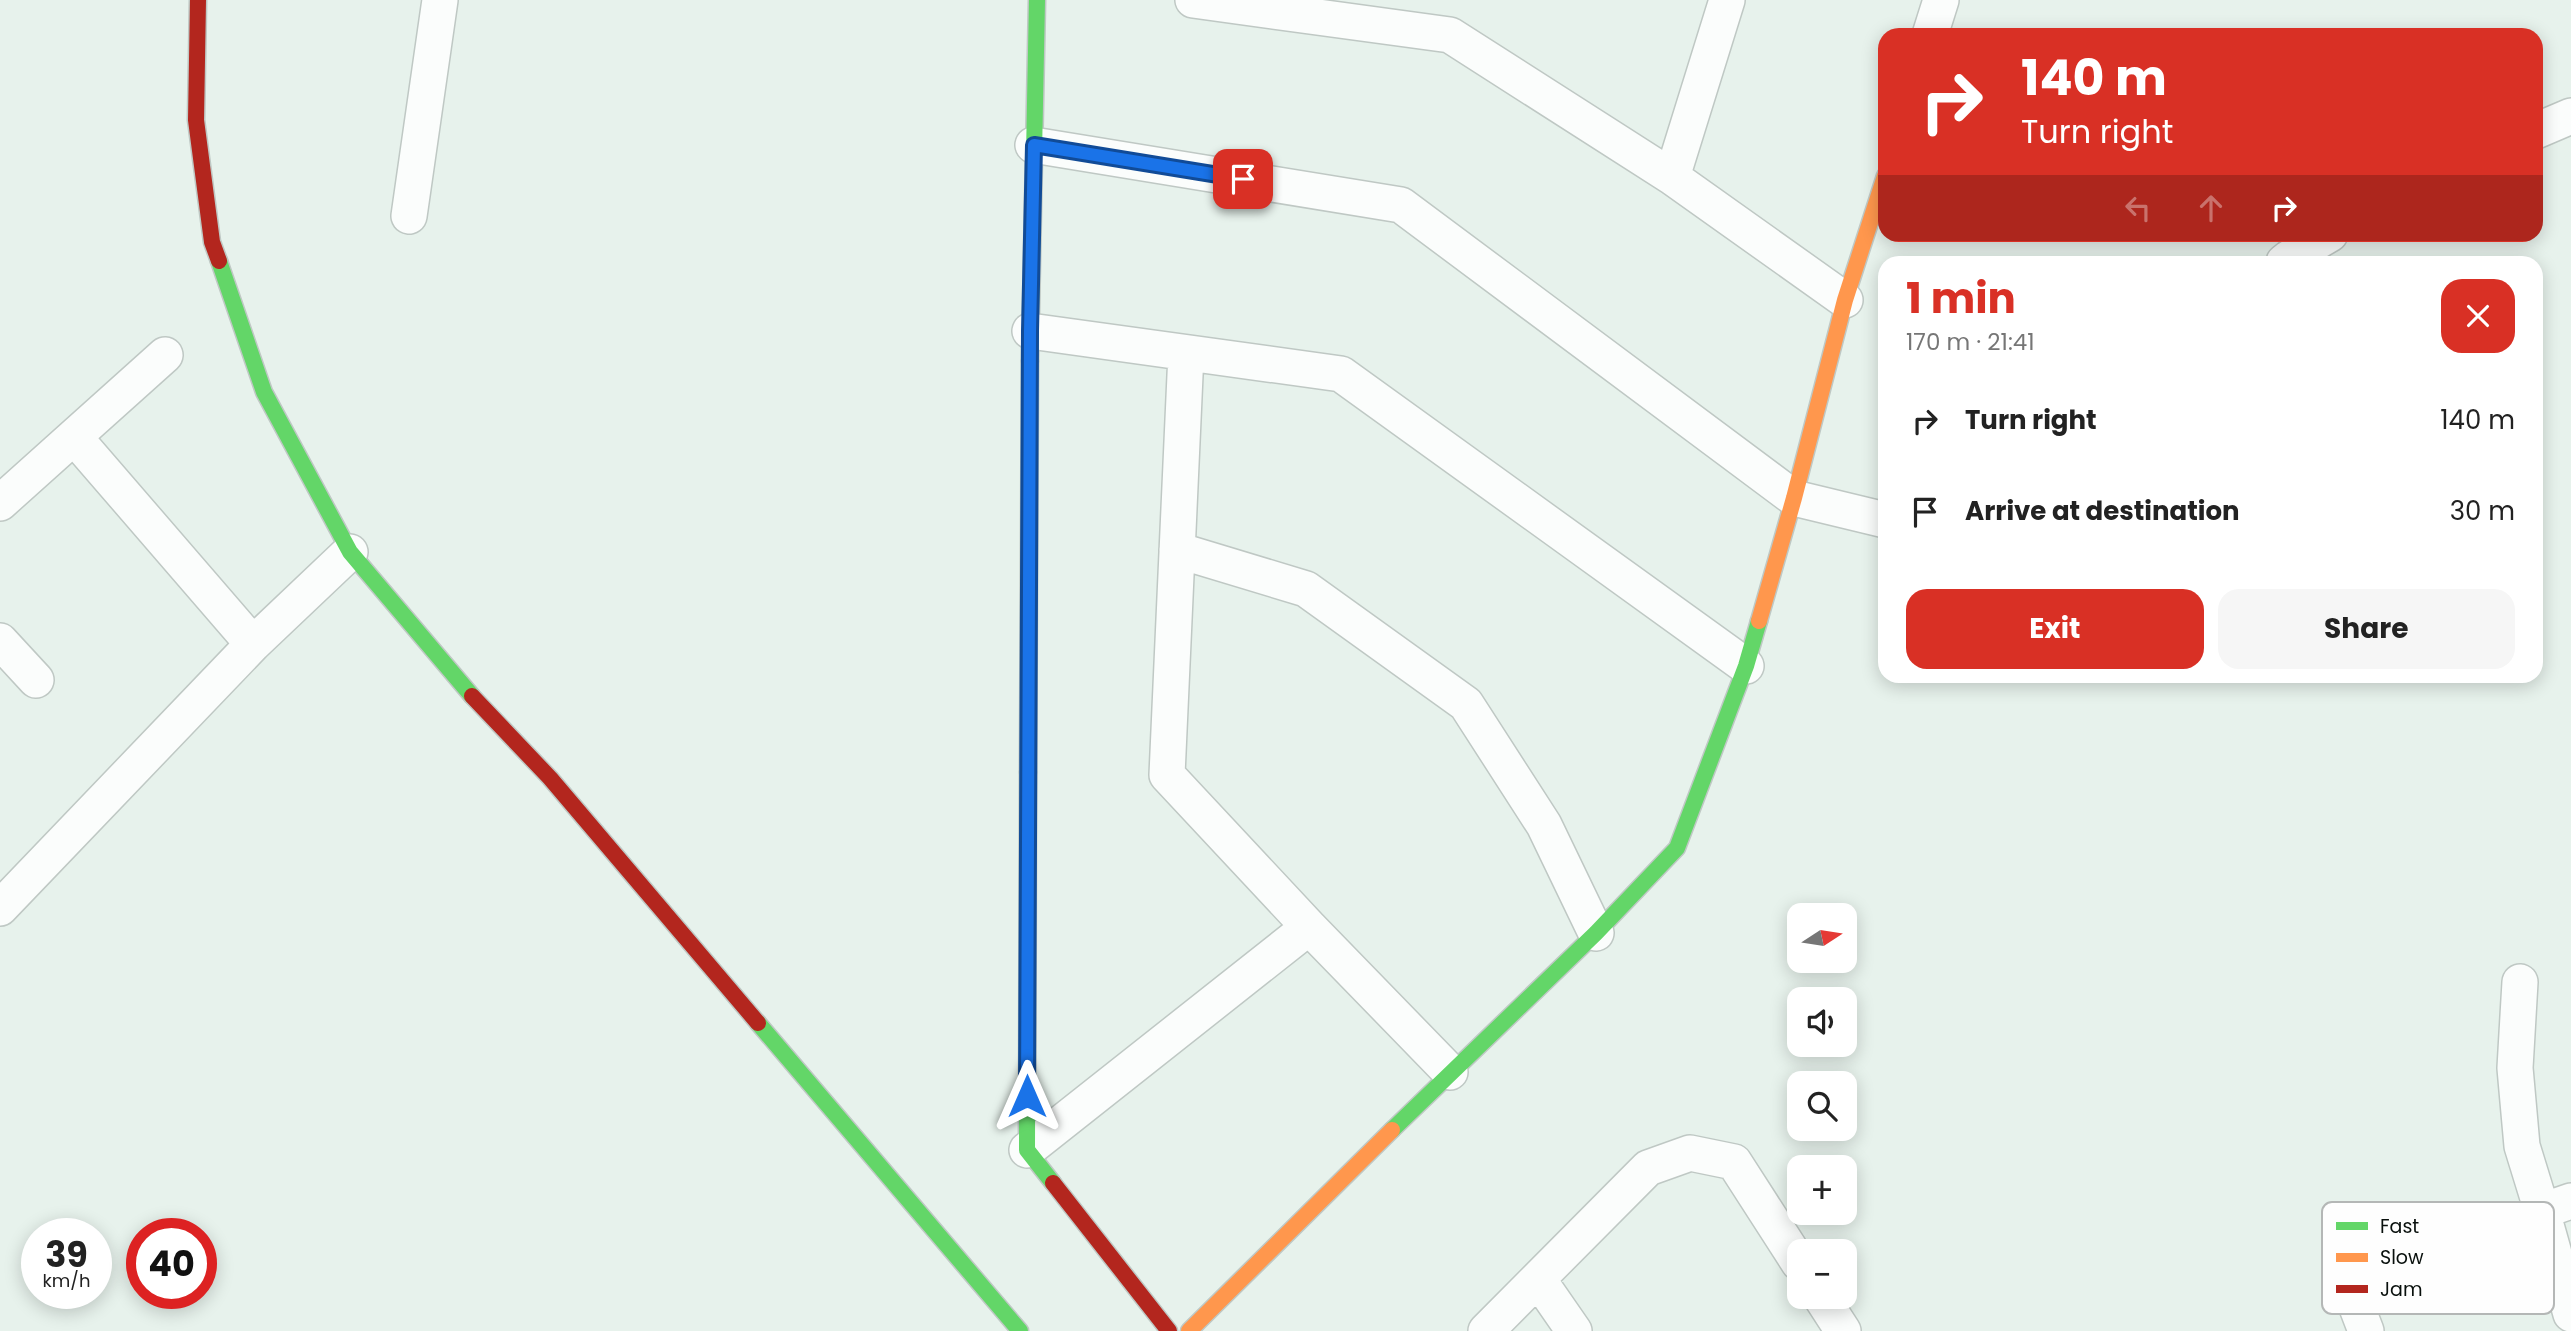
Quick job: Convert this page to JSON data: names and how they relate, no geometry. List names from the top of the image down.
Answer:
{
  "legend": ["Fast", "Slow", "Jam"],
  "north": "right",
  "page": {
    "turn": ["140 m", "Turn right"],
    "heading": ["1 min", "170 m · 21:41"],
    "list": [
      {
        "name": "Turn right",
        "value": "140 m"
      },
      {
        "name": "Arrive at destination",
        "value": "30 m"
      }
    ],
    "buttons": ["Exit", "Share"],
    "map_buttons": ["+", "−"],
    "speed": "39 km/h",
    "limit": "40"
  }
}
